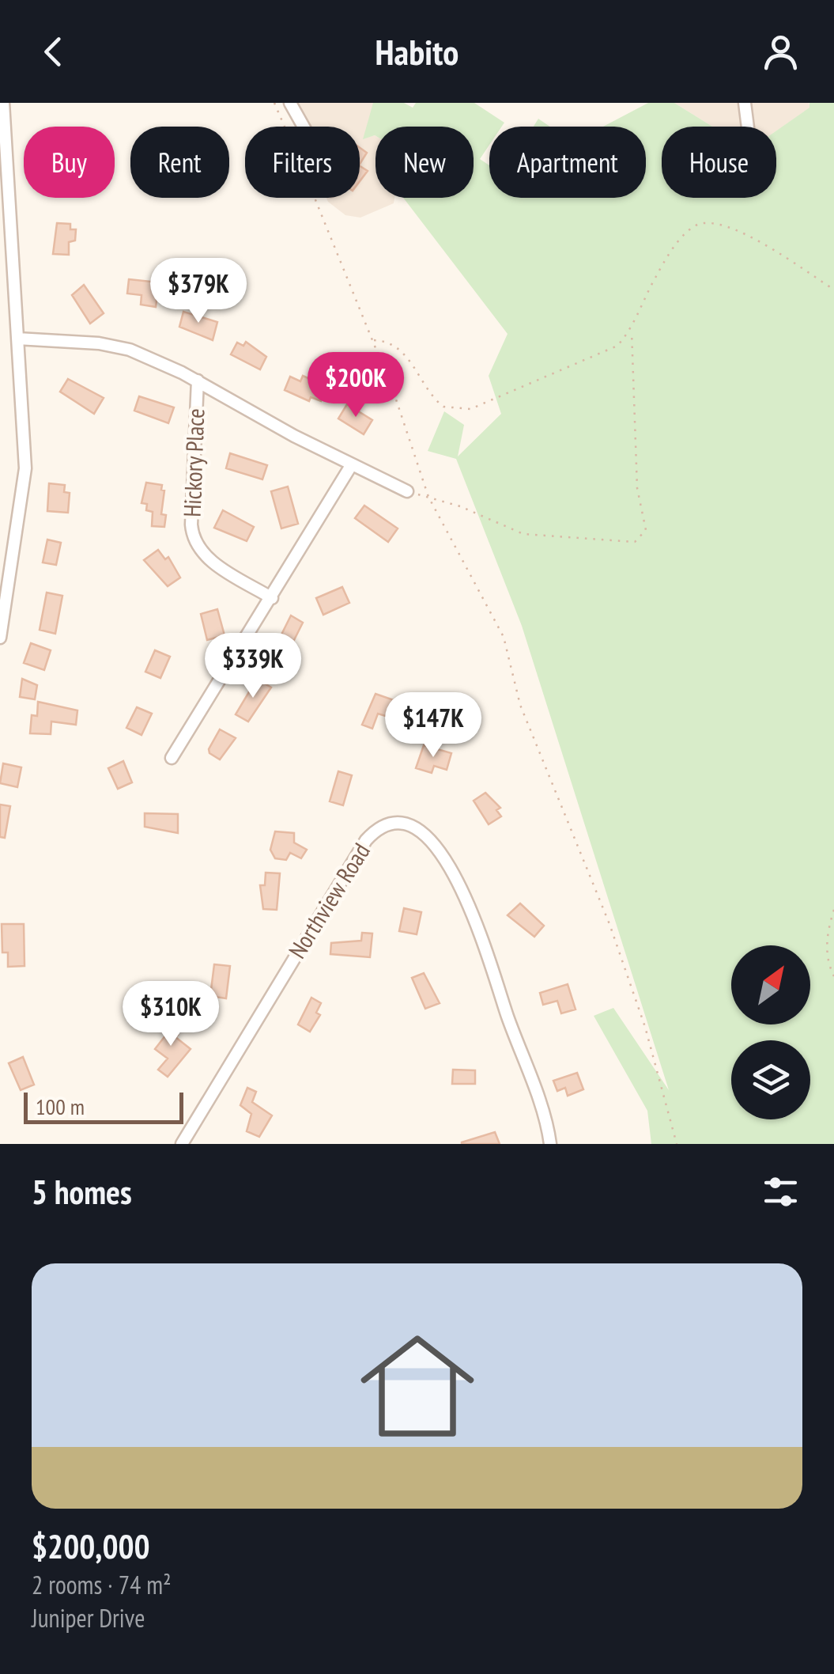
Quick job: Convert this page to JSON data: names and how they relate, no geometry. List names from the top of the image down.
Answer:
{
  "streets": {
    "street": ["Hickory Place", "Northview Road"]
  },
  "scale_bar": "100 m",
  "north": "top right",
  "page": {
    "header": "Habito",
    "chip": [
      "Buy",
      "Rent",
      "Filters",
      "New",
      "Apartment",
      "House"
    ],
    "price": [
      "$379K",
      "$200K",
      "$339K",
      "$147K",
      "$310K"
    ],
    "scale": "100 m",
    "heading": "5 homes",
    "list": [
      {
        "name": "$200,000",
        "note": "2 rooms · 74 m² · Juniper Drive"
      }
    ]
  }
}
